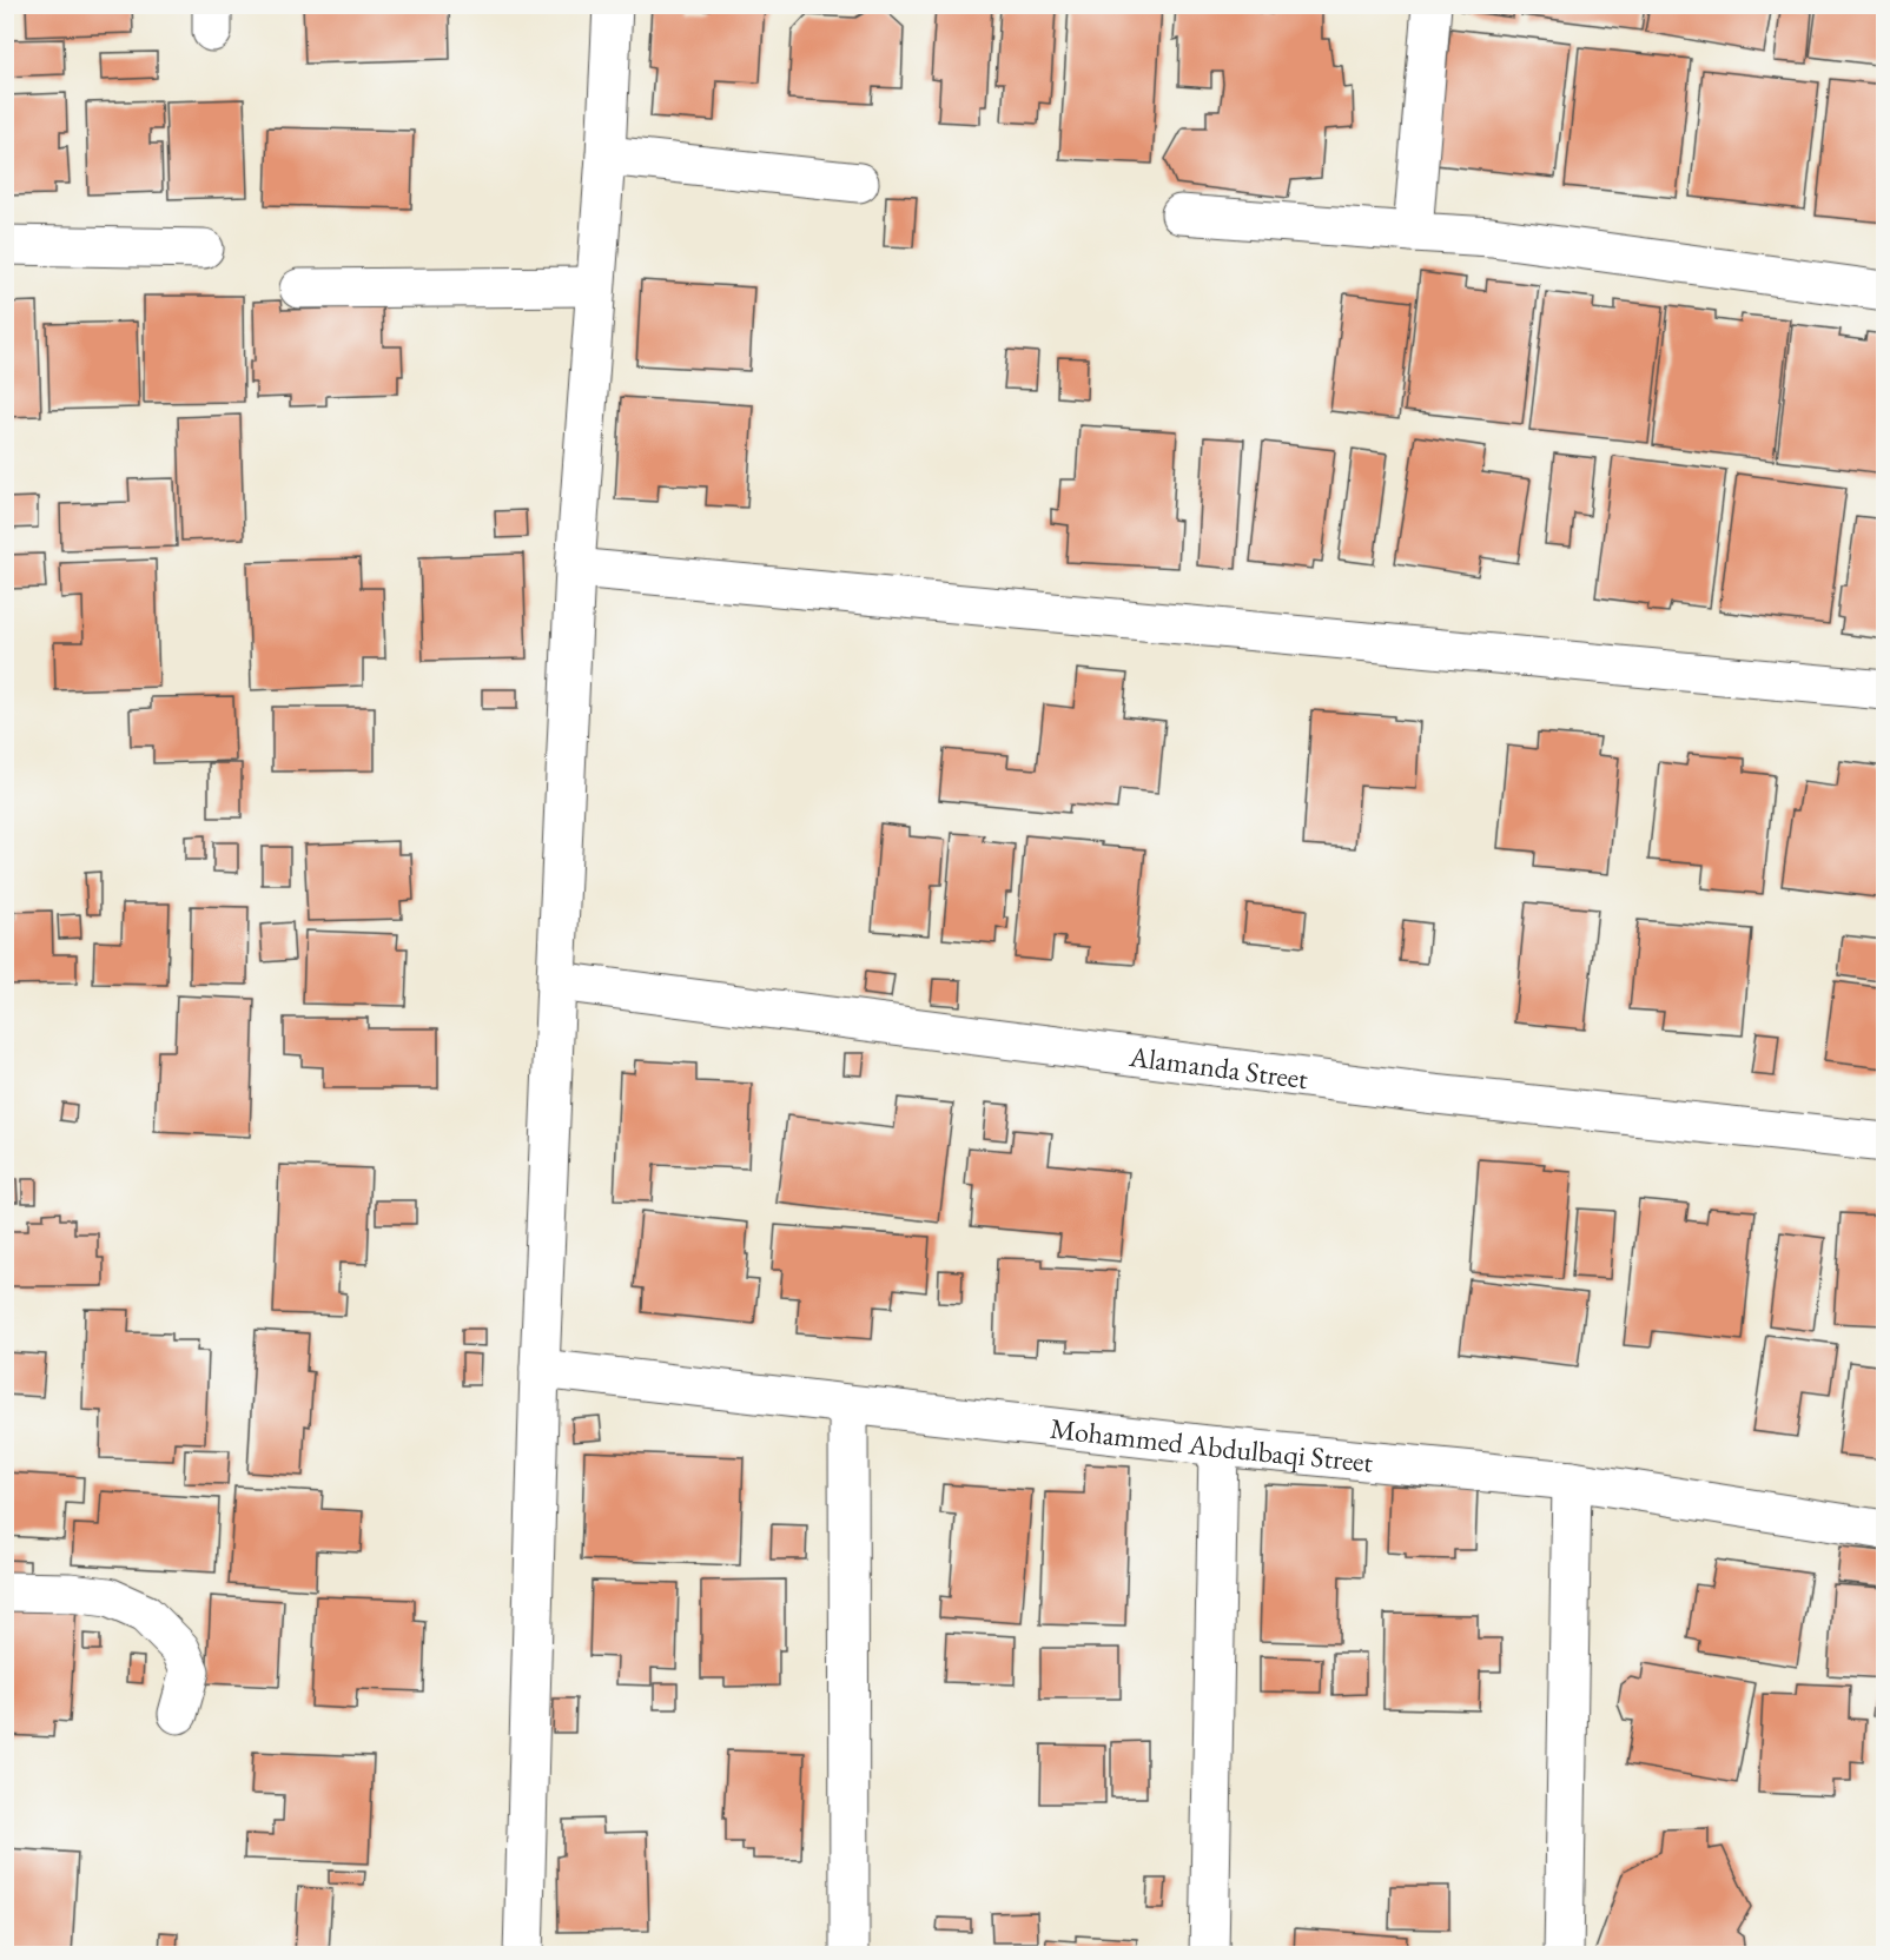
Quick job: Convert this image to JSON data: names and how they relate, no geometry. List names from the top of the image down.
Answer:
{
  "streets": {
    "street": ["Alamanda Street", "Mohammed Abdulbaqi Street"]
  }
}
